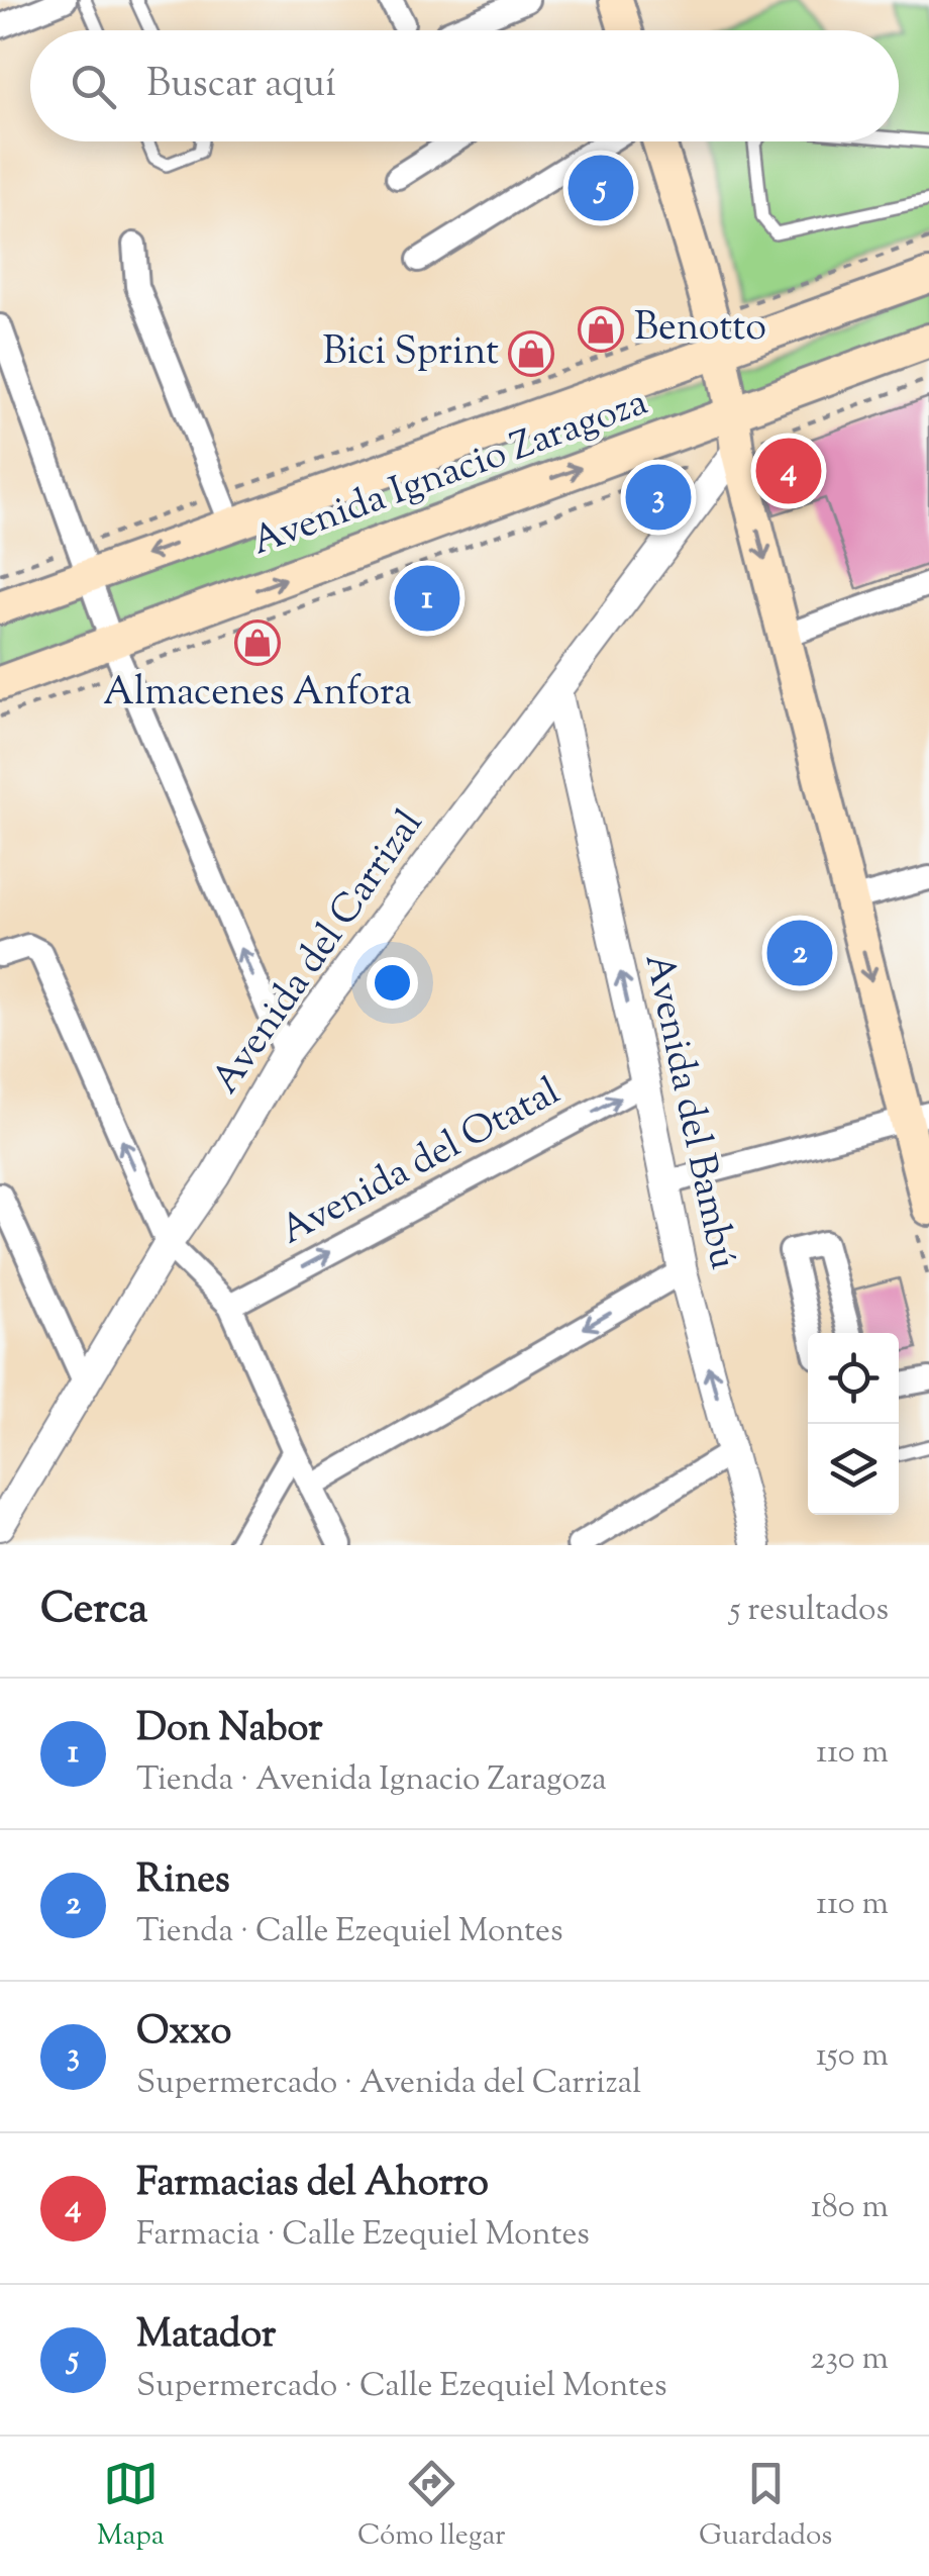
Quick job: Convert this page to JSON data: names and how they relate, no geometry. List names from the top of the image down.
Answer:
{
  "streets": {
    "main road": ["Avenida Ignacio Zaragoza"],
    "street": ["Avenida del Carrizal", "Avenida del Bambú", "Avenida del Otatal"]
  },
  "crossings": [
    ["Avenida del Carrizal", "Avenida del Bambú"],
    ["Avenida del Bambú", "Avenida del Otatal"]
  ],
  "one_way": ["Avenida del Bambú"],
  "places": {
    "shop": ["Benotto", "Bici Sprint", "Almacenes Anfora"]
  },
  "page": {
    "search": "Buscar aquí",
    "pins": [
      "5",
      "4",
      "3",
      "1",
      "2"
    ],
    "heading": ["Cerca", "5 resultados"],
    "list": [
      {
        "mark": "1",
        "name": "Don Nabor",
        "note": "Tienda · Avenida Ignacio Zaragoza",
        "value": "110 m"
      },
      {
        "mark": "2",
        "name": "Rines",
        "note": "Tienda · Calle Ezequiel Montes",
        "value": "110 m"
      },
      {
        "mark": "3",
        "name": "Oxxo",
        "note": "Supermercado · Avenida del Carrizal",
        "value": "150 m"
      },
      {
        "mark": "4",
        "name": "Farmacias del Ahorro",
        "note": "Farmacia · Calle Ezequiel Montes",
        "value": "180 m"
      },
      {
        "mark": "5",
        "name": "Matador",
        "note": "Supermercado · Calle Ezequiel Montes",
        "value": "230 m"
      }
    ],
    "nav": ["Mapa", "Cómo llegar", "Guardados"]
  }
}
